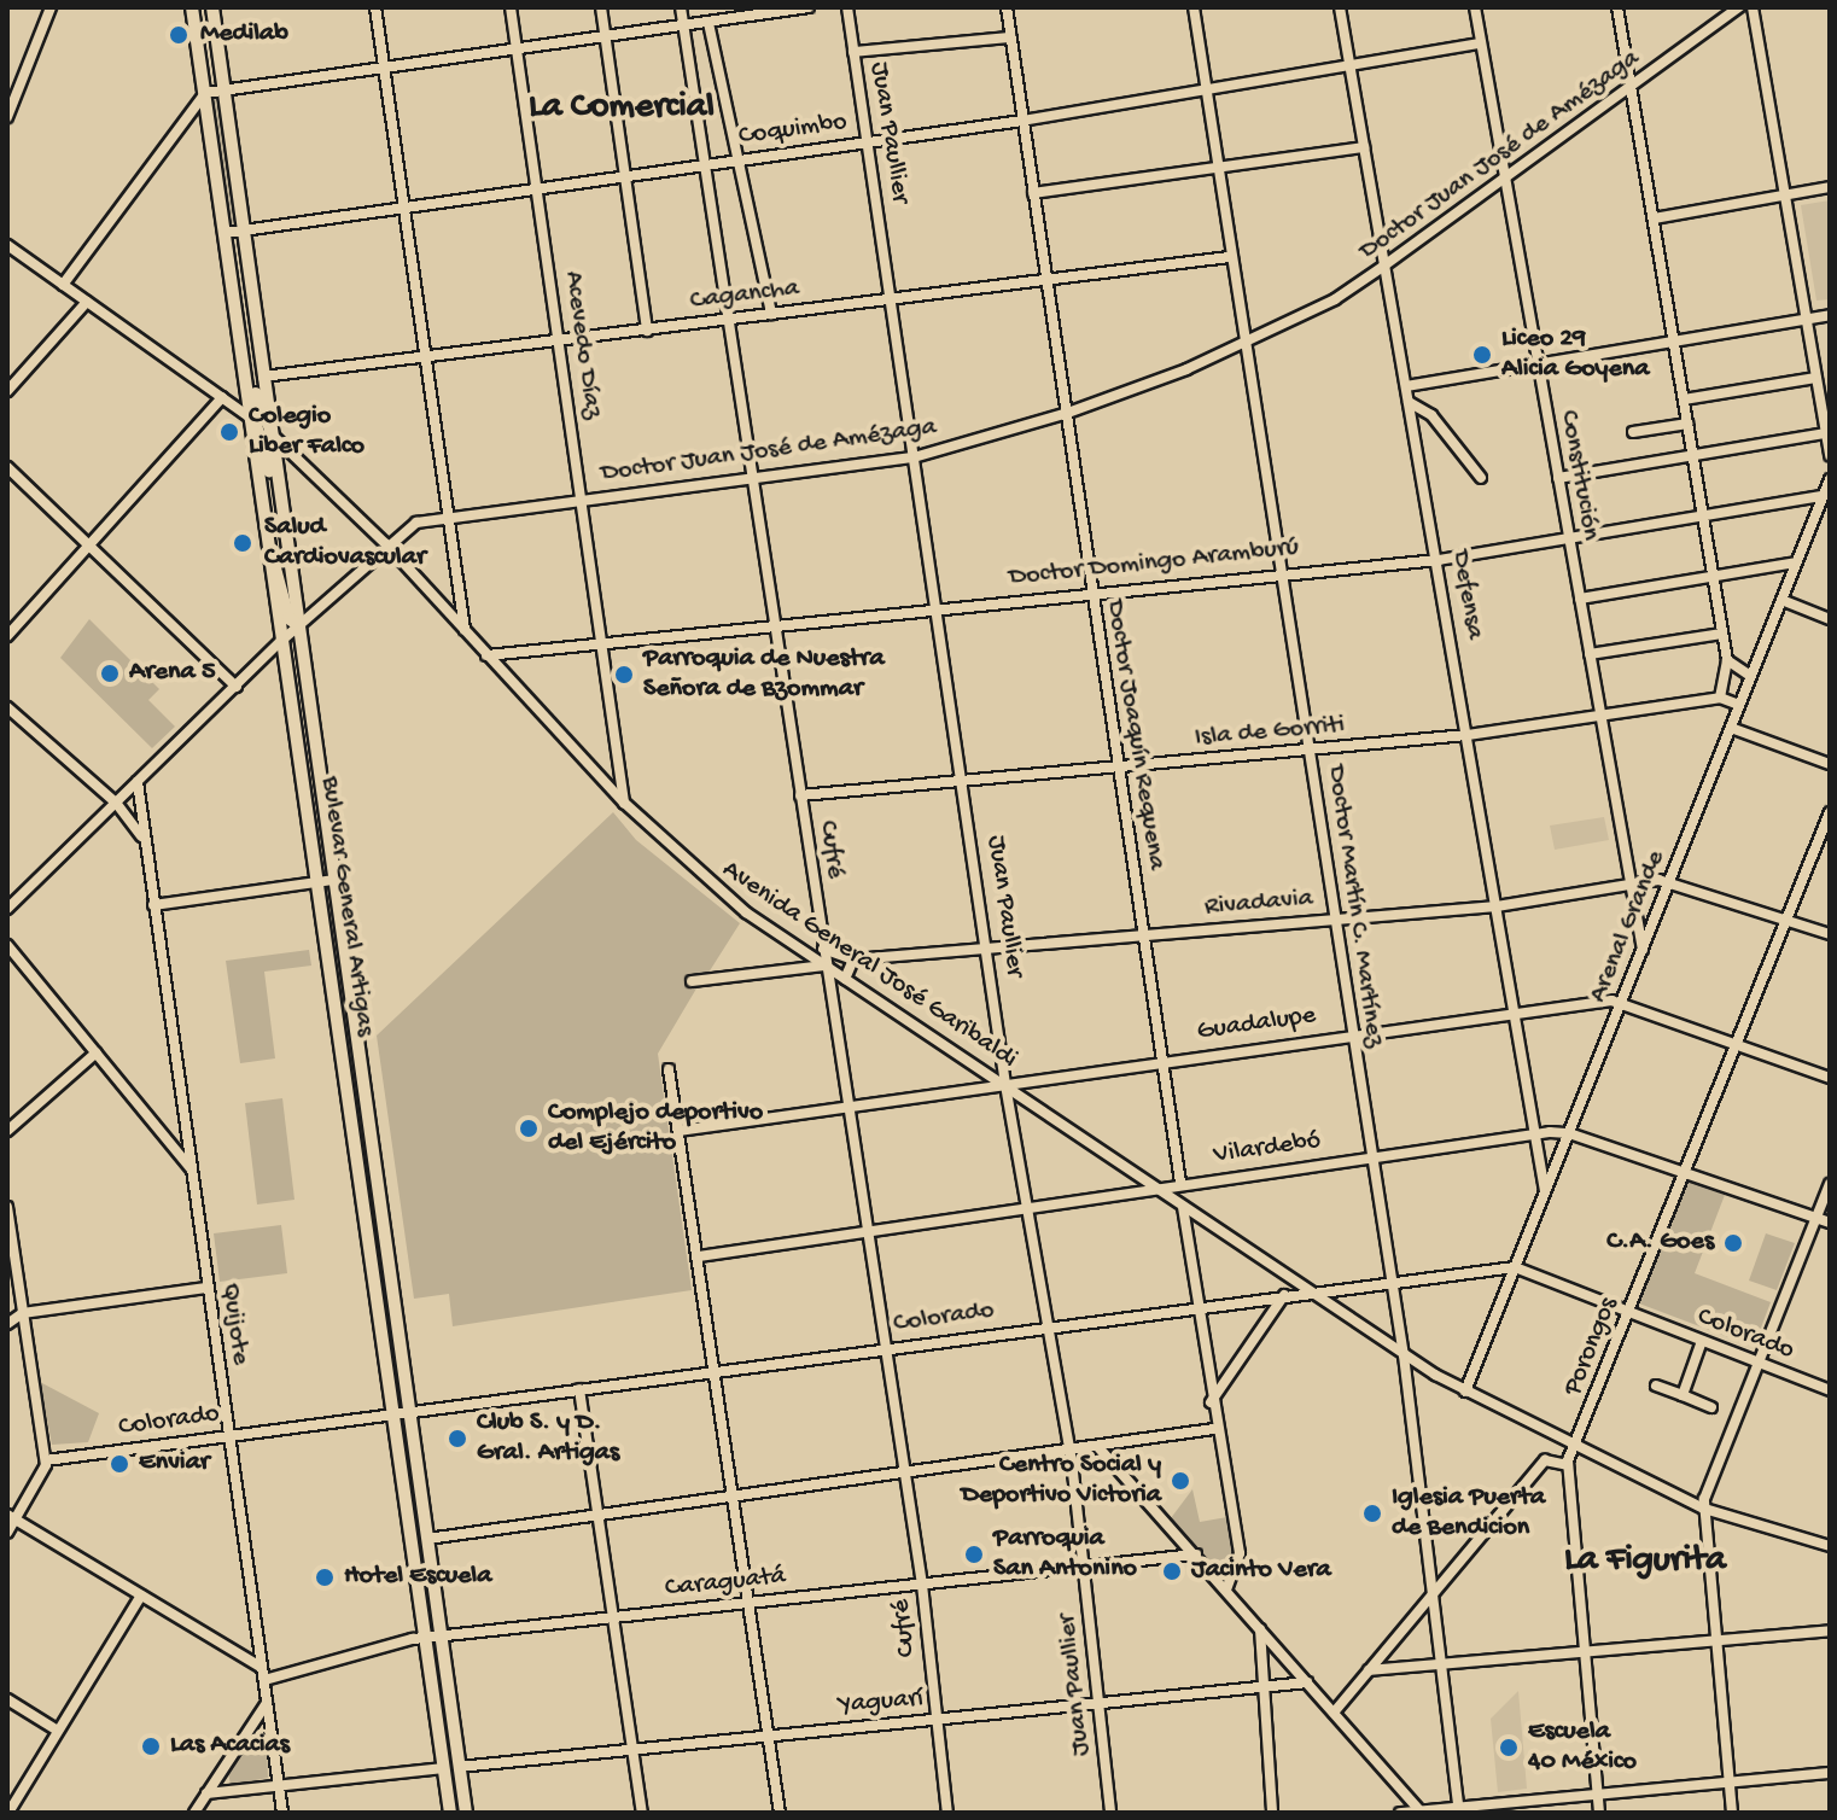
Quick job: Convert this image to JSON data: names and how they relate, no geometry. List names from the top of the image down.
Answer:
{
  "streets": {
    "main road": ["Bulevar General Artigas"],
    "street": [
      "Coquimbo",
      "Juan Paullier",
      "Doctor Juan José de Amézaga",
      "Cagancha",
      "Acevedo Díaz",
      "Constitución",
      "Doctor Domingo Aramburú",
      "Defensa",
      "Isla de Gorriti",
      "Doctor Joaquín Requena",
      "Cufré",
      "Rivadavia",
      "Doctor Martín C. Martínez",
      "Arenal Grande",
      "Avenida General José Garibaldi",
      "Guadalupe",
      "Vilardebó",
      "Colorado",
      "Quijote",
      "Porongos",
      "Caraguatá",
      "Yaguarí"
    ]
  },
  "crossings": [
    ["Coquimbo", "Juan Paullier"],
    ["Coquimbo", "Acevedo Díaz"],
    ["Coquimbo", "Constitución"],
    ["Coquimbo", "Defensa"],
    ["Coquimbo", "Doctor Joaquín Requena"],
    ["Coquimbo", "Cufré"],
    ["Coquimbo", "Bulevar General Artigas"],
    ["Coquimbo", "Doctor Martín C. Martínez"],
    ["Juan Paullier", "Doctor Juan José de Amézaga"],
    ["Juan Paullier", "Cagancha"],
    ["Juan Paullier", "Doctor Domingo Aramburú"],
    ["Juan Paullier", "Isla de Gorriti"],
    ["Juan Paullier", "Rivadavia"],
    ["Juan Paullier", "Avenida General José Garibaldi"],
    ["Juan Paullier", "Guadalupe"],
    ["Juan Paullier", "Vilardebó"],
    ["Juan Paullier", "Colorado"],
    ["Juan Paullier", "Caraguatá"],
    ["Juan Paullier", "Yaguarí"],
    ["Doctor Juan José de Amézaga", "Acevedo Díaz"],
    ["Doctor Juan José de Amézaga", "Constitución"],
    ["Doctor Juan José de Amézaga", "Defensa"],
    ["Doctor Juan José de Amézaga", "Doctor Joaquín Requena"],
    ["Doctor Juan José de Amézaga", "Cufré"],
    ["Doctor Juan José de Amézaga", "Bulevar General Artigas"],
    ["Doctor Juan José de Amézaga", "Doctor Martín C. Martínez"],
    ["Doctor Juan José de Amézaga", "Avenida General José Garibaldi"],
    ["Doctor Juan José de Amézaga", "Quijote"],
    ["Cagancha", "Acevedo Díaz"],
    ["Cagancha", "Doctor Joaquín Requena"],
    ["Cagancha", "Cufré"],
    ["Cagancha", "Bulevar General Artigas"],
    ["Cagancha", "Doctor Martín C. Martínez"],
    ["Acevedo Díaz", "Doctor Domingo Aramburú"],
    ["Acevedo Díaz", "Avenida General José Garibaldi"],
    ["Constitución", "Doctor Domingo Aramburú"],
    ["Constitución", "Isla de Gorriti"],
    ["Constitución", "Rivadavia"],
    ["Constitución", "Arenal Grande"],
    ["Doctor Domingo Aramburú", "Defensa"],
    ["Doctor Domingo Aramburú", "Doctor Joaquín Requena"],
    ["Doctor Domingo Aramburú", "Cufré"],
    ["Doctor Domingo Aramburú", "Doctor Martín C. Martínez"],
    ["Doctor Domingo Aramburú", "Arenal Grande"],
    ["Doctor Domingo Aramburú", "Avenida General José Garibaldi"],
    ["Defensa", "Isla de Gorriti"],
    ["Defensa", "Rivadavia"],
    ["Defensa", "Arenal Grande"],
    ["Defensa", "Guadalupe"],
    ["Defensa", "Vilardebó"],
    ["Isla de Gorriti", "Doctor Joaquín Requena"],
    ["Isla de Gorriti", "Cufré"],
    ["Isla de Gorriti", "Doctor Martín C. Martínez"],
    ["Isla de Gorriti", "Arenal Grande"],
    ["Doctor Joaquín Requena", "Rivadavia"],
    ["Doctor Joaquín Requena", "Guadalupe"],
    ["Doctor Joaquín Requena", "Vilardebó"],
    ["Cufré", "Rivadavia"],
    ["Cufré", "Avenida General José Garibaldi"],
    ["Cufré", "Guadalupe"],
    ["Cufré", "Vilardebó"],
    ["Cufré", "Colorado"],
    ["Cufré", "Caraguatá"],
    ["Cufré", "Yaguarí"],
    ["Rivadavia", "Doctor Martín C. Martínez"],
    ["Rivadavia", "Arenal Grande"],
    ["Rivadavia", "Porongos"],
    ["Bulevar General Artigas", "Avenida General José Garibaldi"],
    ["Bulevar General Artigas", "Colorado"],
    ["Bulevar General Artigas", "Caraguatá"],
    ["Bulevar General Artigas", "Yaguarí"],
    ["Doctor Martín C. Martínez", "Avenida General José Garibaldi"],
    ["Doctor Martín C. Martínez", "Guadalupe"],
    ["Doctor Martín C. Martínez", "Vilardebó"],
    ["Doctor Martín C. Martínez", "Colorado"],
    ["Arenal Grande", "Avenida General José Garibaldi"],
    ["Arenal Grande", "Guadalupe"],
    ["Arenal Grande", "Vilardebó"],
    ["Arenal Grande", "Colorado"],
    ["Avenida General José Garibaldi", "Guadalupe"],
    ["Avenida General José Garibaldi", "Vilardebó"],
    ["Avenida General José Garibaldi", "Colorado"],
    ["Avenida General José Garibaldi", "Porongos"],
    ["Guadalupe", "Porongos"],
    ["Vilardebó", "Porongos"],
    ["Colorado", "Quijote"],
    ["Colorado", "Porongos"],
    ["Quijote", "Caraguatá"]
  ],
  "districts": ["La Comercial", "La Figurita"],
  "places": [
    "Medilab",
    "Liceo 29 Alicia Goyena",
    "Colegio Liber Falco",
    "Salud Cardiovascular",
    "Arena 5",
    "Parroquia de Nuestra Señora de Bzommar",
    "Complejo deportivo del Ejército",
    "C.A. Goes",
    "Club S. y D. Gral. Artigas",
    "Enviar",
    "Centro Social y Deportivo Victoria",
    "Iglesia Puerta de Bendicion",
    "Parroquia San Antonino",
    "Jacinto Vera",
    "Hotel Escuela",
    "Las Acacias",
    "Escuela 40 México"
  ]
}
